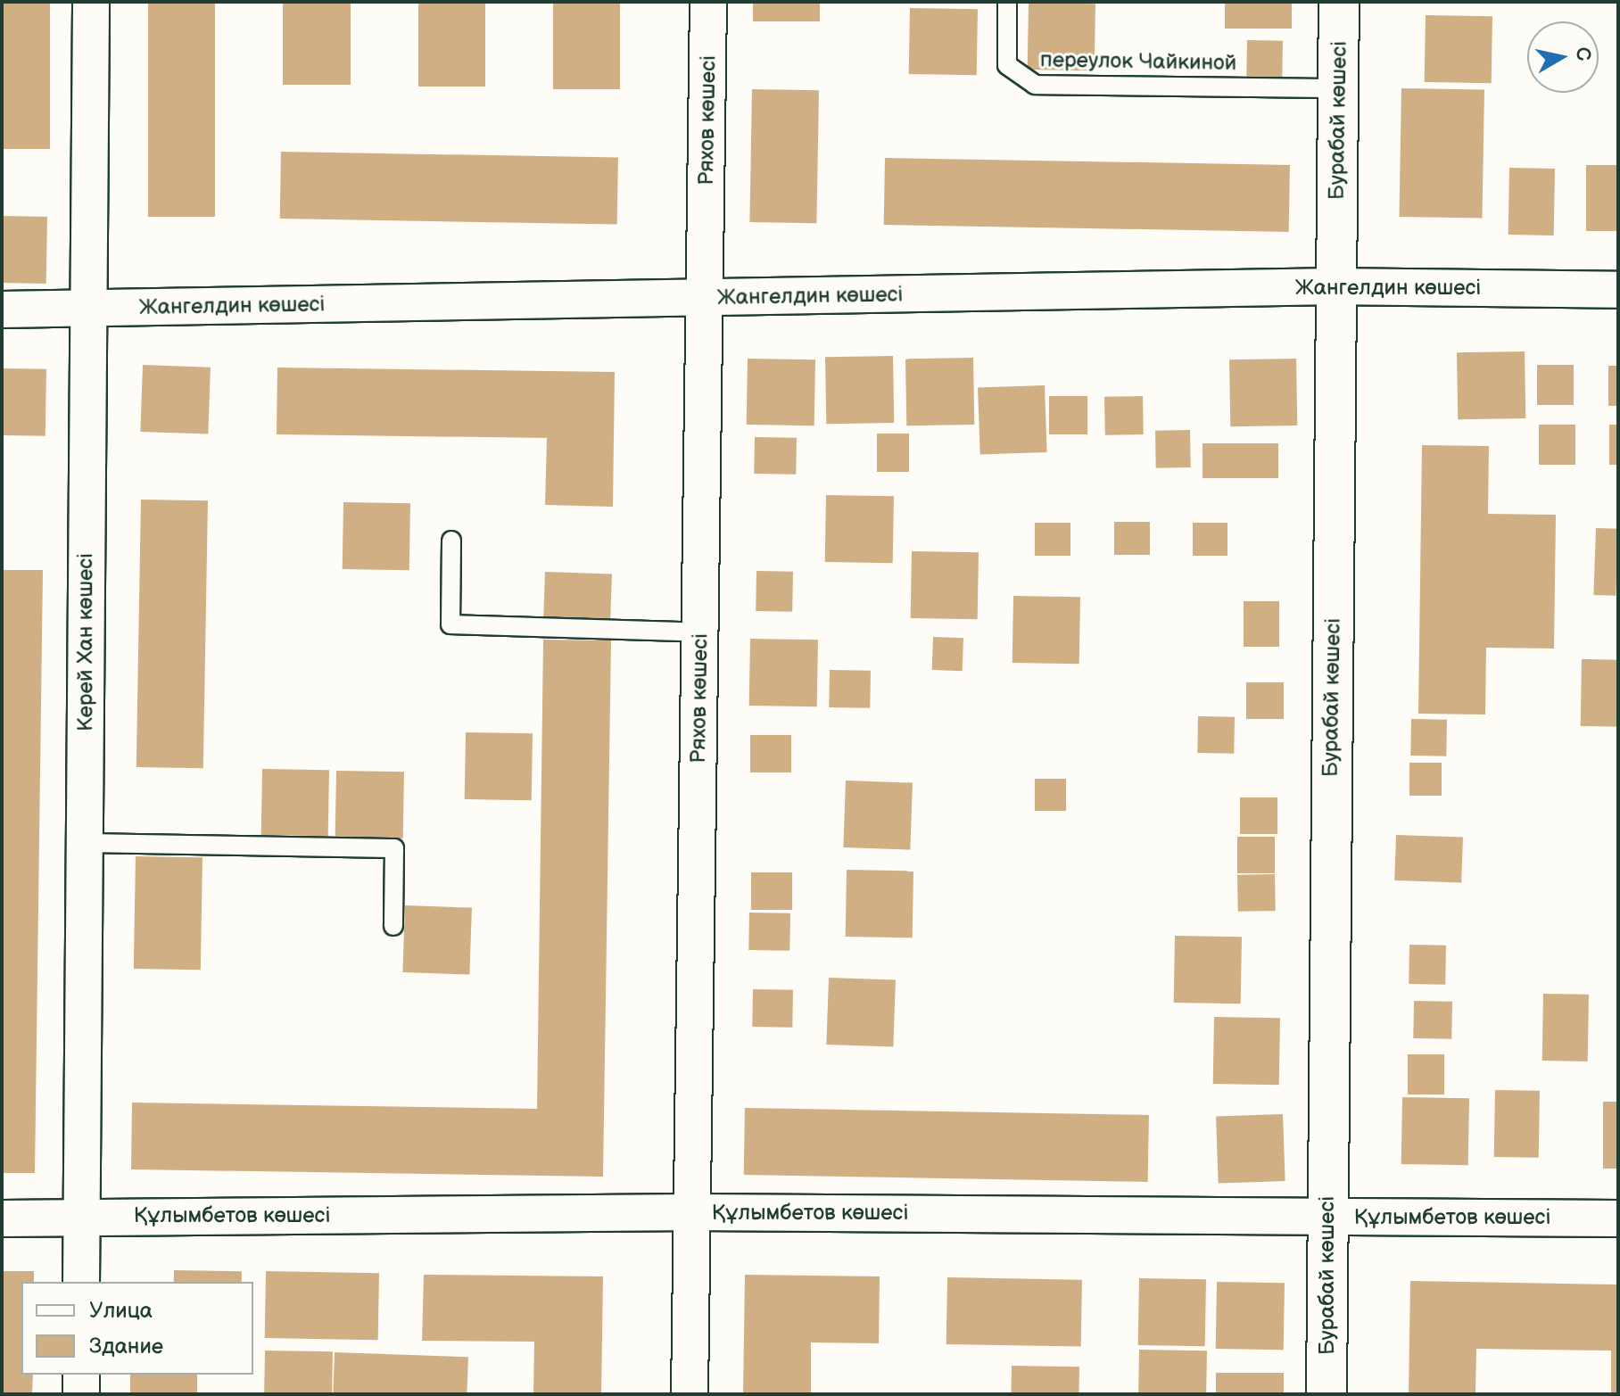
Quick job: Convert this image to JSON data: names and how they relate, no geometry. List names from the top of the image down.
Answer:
{
  "streets": {
    "street": [
      "Ряхов көшесі",
      "Бурабай көшесі",
      "Жангелдин көшесі",
      "Керей Хан көшесі",
      "Құлымбетов көшесі"
    ],
    "lane": ["переулок Чайкиной"]
  },
  "crossings": [
    ["переулок Чайкиной", "Бурабай көшесі"],
    ["Ряхов көшесі", "Жангелдин көшесі"],
    ["Ряхов көшесі", "Құлымбетов көшесі"],
    ["Бурабай көшесі", "Жангелдин көшесі"],
    ["Бурабай көшесі", "Құлымбетов көшесі"],
    ["Жангелдин көшесі", "Керей Хан көшесі"],
    ["Керей Хан көшесі", "Құлымбетов көшесі"]
  ],
  "legend": ["Улица", "Здание"],
  "north": "right"
}
